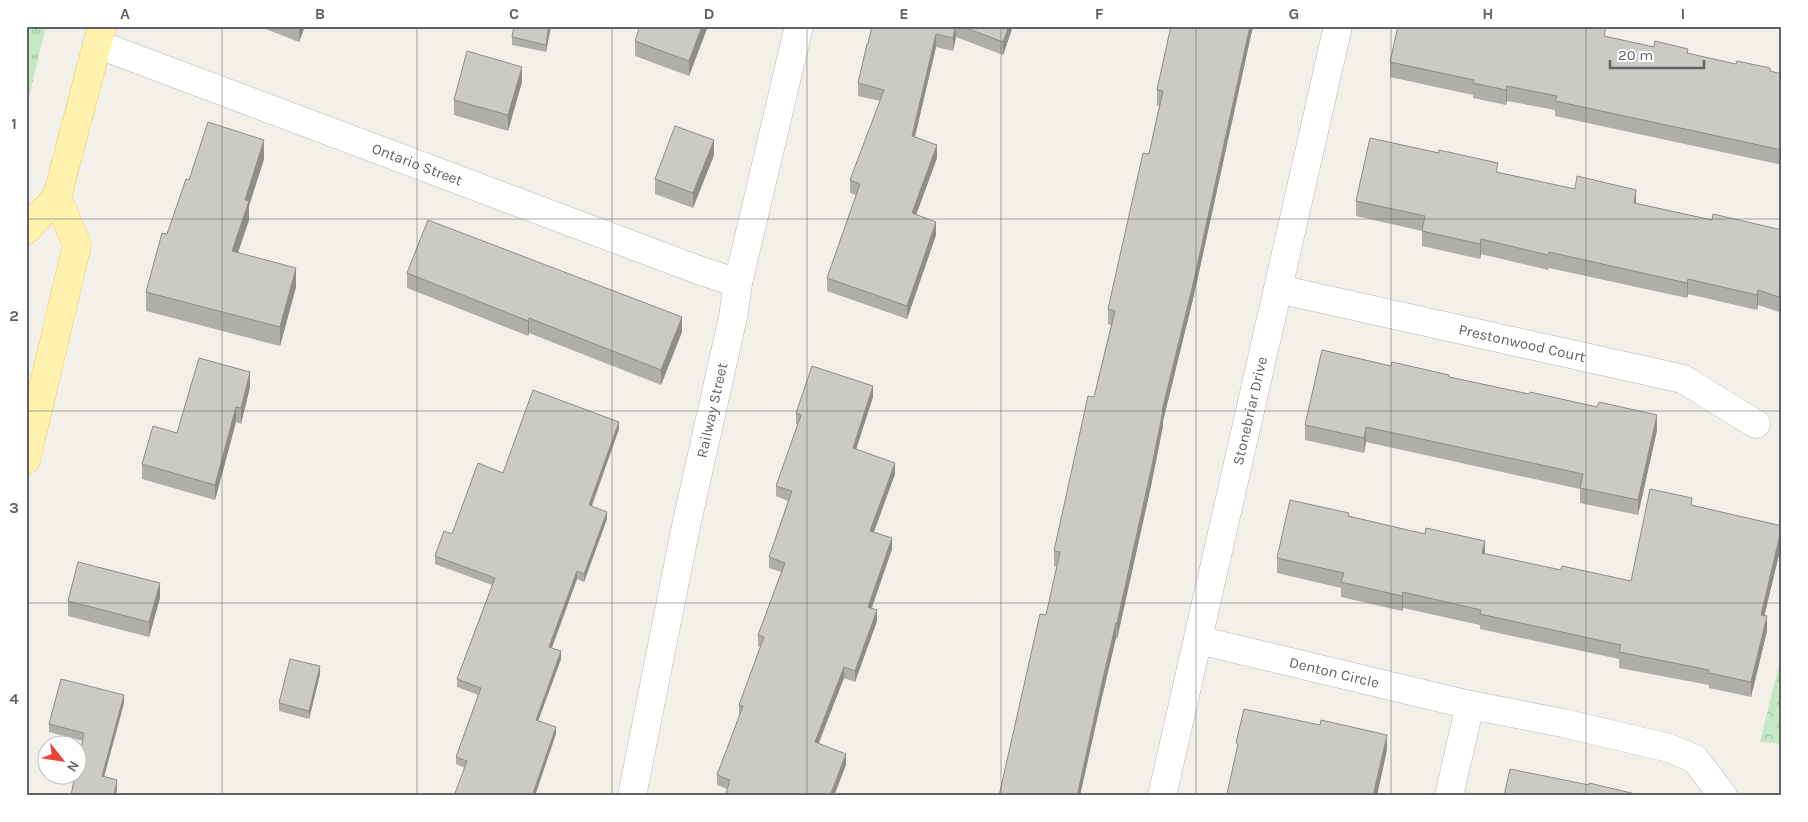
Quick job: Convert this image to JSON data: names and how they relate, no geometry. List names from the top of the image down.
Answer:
{
  "streets": {
    "street": [
      "Ontario Street",
      "Prestonwood Court",
      "Railway Street",
      "Stonebriar Drive",
      "Denton Circle"
    ]
  },
  "crossings": [
    ["Ontario Street", "Railway Street"],
    ["Prestonwood Court", "Stonebriar Drive"],
    ["Stonebriar Drive", "Denton Circle"]
  ],
  "scale_bar": "20 m",
  "north": "bottom right",
  "grid": {
    "columns": [
      "A",
      "B",
      "C",
      "D",
      "E",
      "F",
      "G",
      "H",
      "I"
    ],
    "rows": [
      "1",
      "2",
      "3",
      "4"
    ]
  }
}
